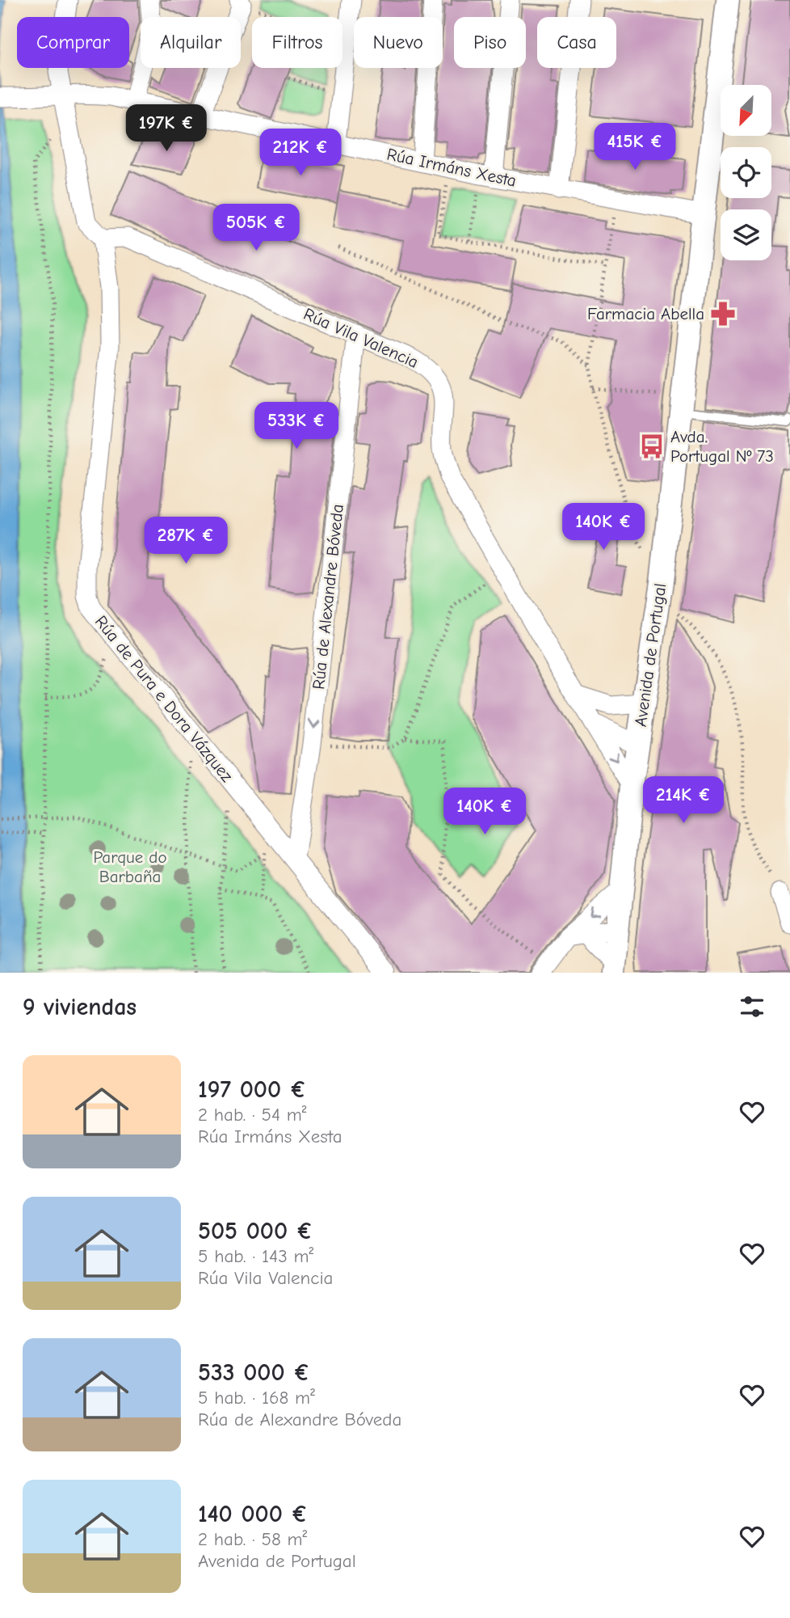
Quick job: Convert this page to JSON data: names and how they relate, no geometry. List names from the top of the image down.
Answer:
{
  "streets": {
    "street": [
      "Rúa Irmáns Xesta",
      "Rúa Vila Valencia",
      "Rúa de Alexandre Bóveda",
      "Avenida de Portugal",
      "Rúa de Pura e Dora Vázquez"
    ]
  },
  "crossings": [
    ["Rúa Irmáns Xesta", "Avenida de Portugal"],
    ["Rúa Vila Valencia", "Rúa de Alexandre Bóveda"],
    ["Rúa Vila Valencia", "Avenida de Portugal"],
    ["Rúa Vila Valencia", "Rúa de Pura e Dora Vázquez"],
    ["Rúa de Alexandre Bóveda", "Rúa de Pura e Dora Vázquez"]
  ],
  "one_way": ["Rúa de Alexandre Bóveda"],
  "parks": ["Parque do Barbaña"],
  "places": {
    "pharmacy": ["Farmacia Abella"],
    "bus stop": ["Avda. Portugal Nº 73"]
  },
  "north": "bottom left",
  "page": {
    "chip": [
      "Comprar",
      "Alquilar",
      "Filtros",
      "Nuevo",
      "Piso",
      "Casa"
    ],
    "price": [
      "197K €",
      "415K €",
      "212K €",
      "505K €",
      "533K €",
      "140K €",
      "287K €",
      "214K €",
      "140K €"
    ],
    "heading": "9 viviendas",
    "list": [
      {
        "name": "197 000 €",
        "note": "2 hab. · 54 m² · Rúa Irmáns Xesta"
      },
      {
        "name": "505 000 €",
        "note": "5 hab. · 143 m² · Rúa Vila Valencia"
      },
      {
        "name": "533 000 €",
        "note": "5 hab. · 168 m² · Rúa de Alexandre Bóveda"
      },
      {
        "name": "140 000 €",
        "note": "2 hab. · 58 m² · Avenida de Portugal"
      }
    ]
  }
}
